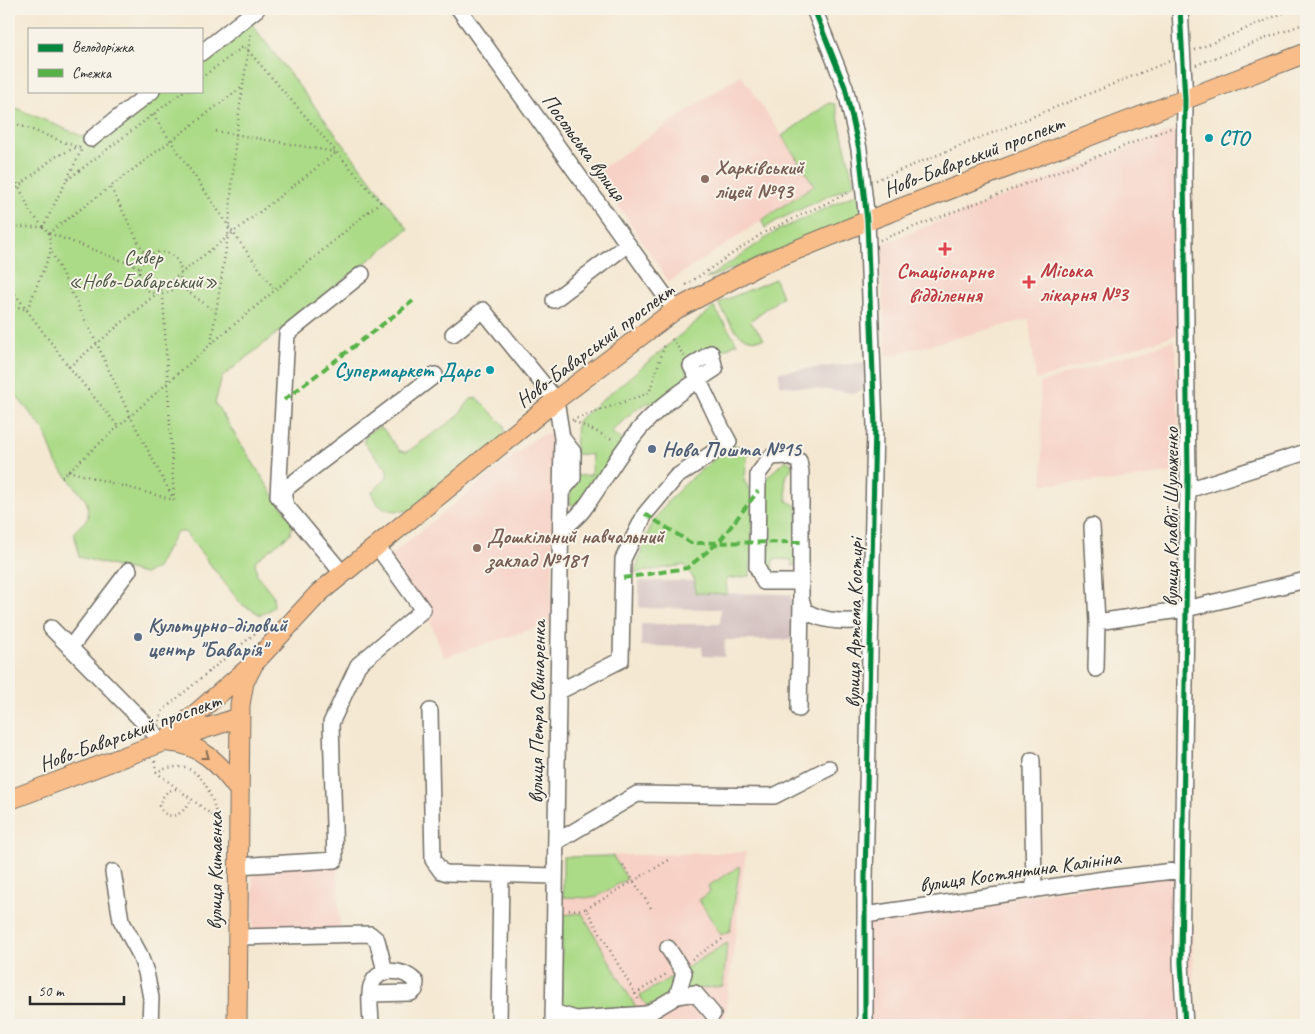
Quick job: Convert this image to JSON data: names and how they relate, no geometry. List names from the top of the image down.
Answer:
{
  "streets": {
    "main road": ["Ново-Баварський проспект", "вулиця Китаєнка"],
    "street": [
      "Посольська вулиця",
      "вулиця Клавдії Шульженко",
      "вулиця Артема Костирі",
      "вулиця Петра Свинаренка",
      "вулиця Костянтина Калініна"
    ]
  },
  "crossings": [
    ["Посольська вулиця", "Ново-Баварський проспект"],
    ["Ново-Баварський проспект", "вулиця Клавдії Шульженко"],
    ["Ново-Баварський проспект", "вулиця Артема Костирі"],
    ["Ново-Баварський проспект", "вулиця Петра Свинаренка"],
    ["Ново-Баварський проспект", "вулиця Китаєнка"],
    ["вулиця Клавдії Шульженко", "вулиця Костянтина Калініна"],
    ["вулиця Артема Костирі", "вулиця Костянтина Калініна"]
  ],
  "parks": ["Сквер «Ново-Баварський»"],
  "places": {
    "other": [
      "CTO",
      "Харківський ліцей №93",
      "Супермаркет Дарс",
      "Нова Пошта №15",
      "Дошкільний навчальний заклад №181",
      "Культурно-діловий центр \"Баварія\""
    ],
    "health": ["Стаціонарне відділення", "Міська лікарня №3"]
  },
  "legend": ["Велодоріжка", "Стежка"],
  "scale_bar": "50 m"
}
